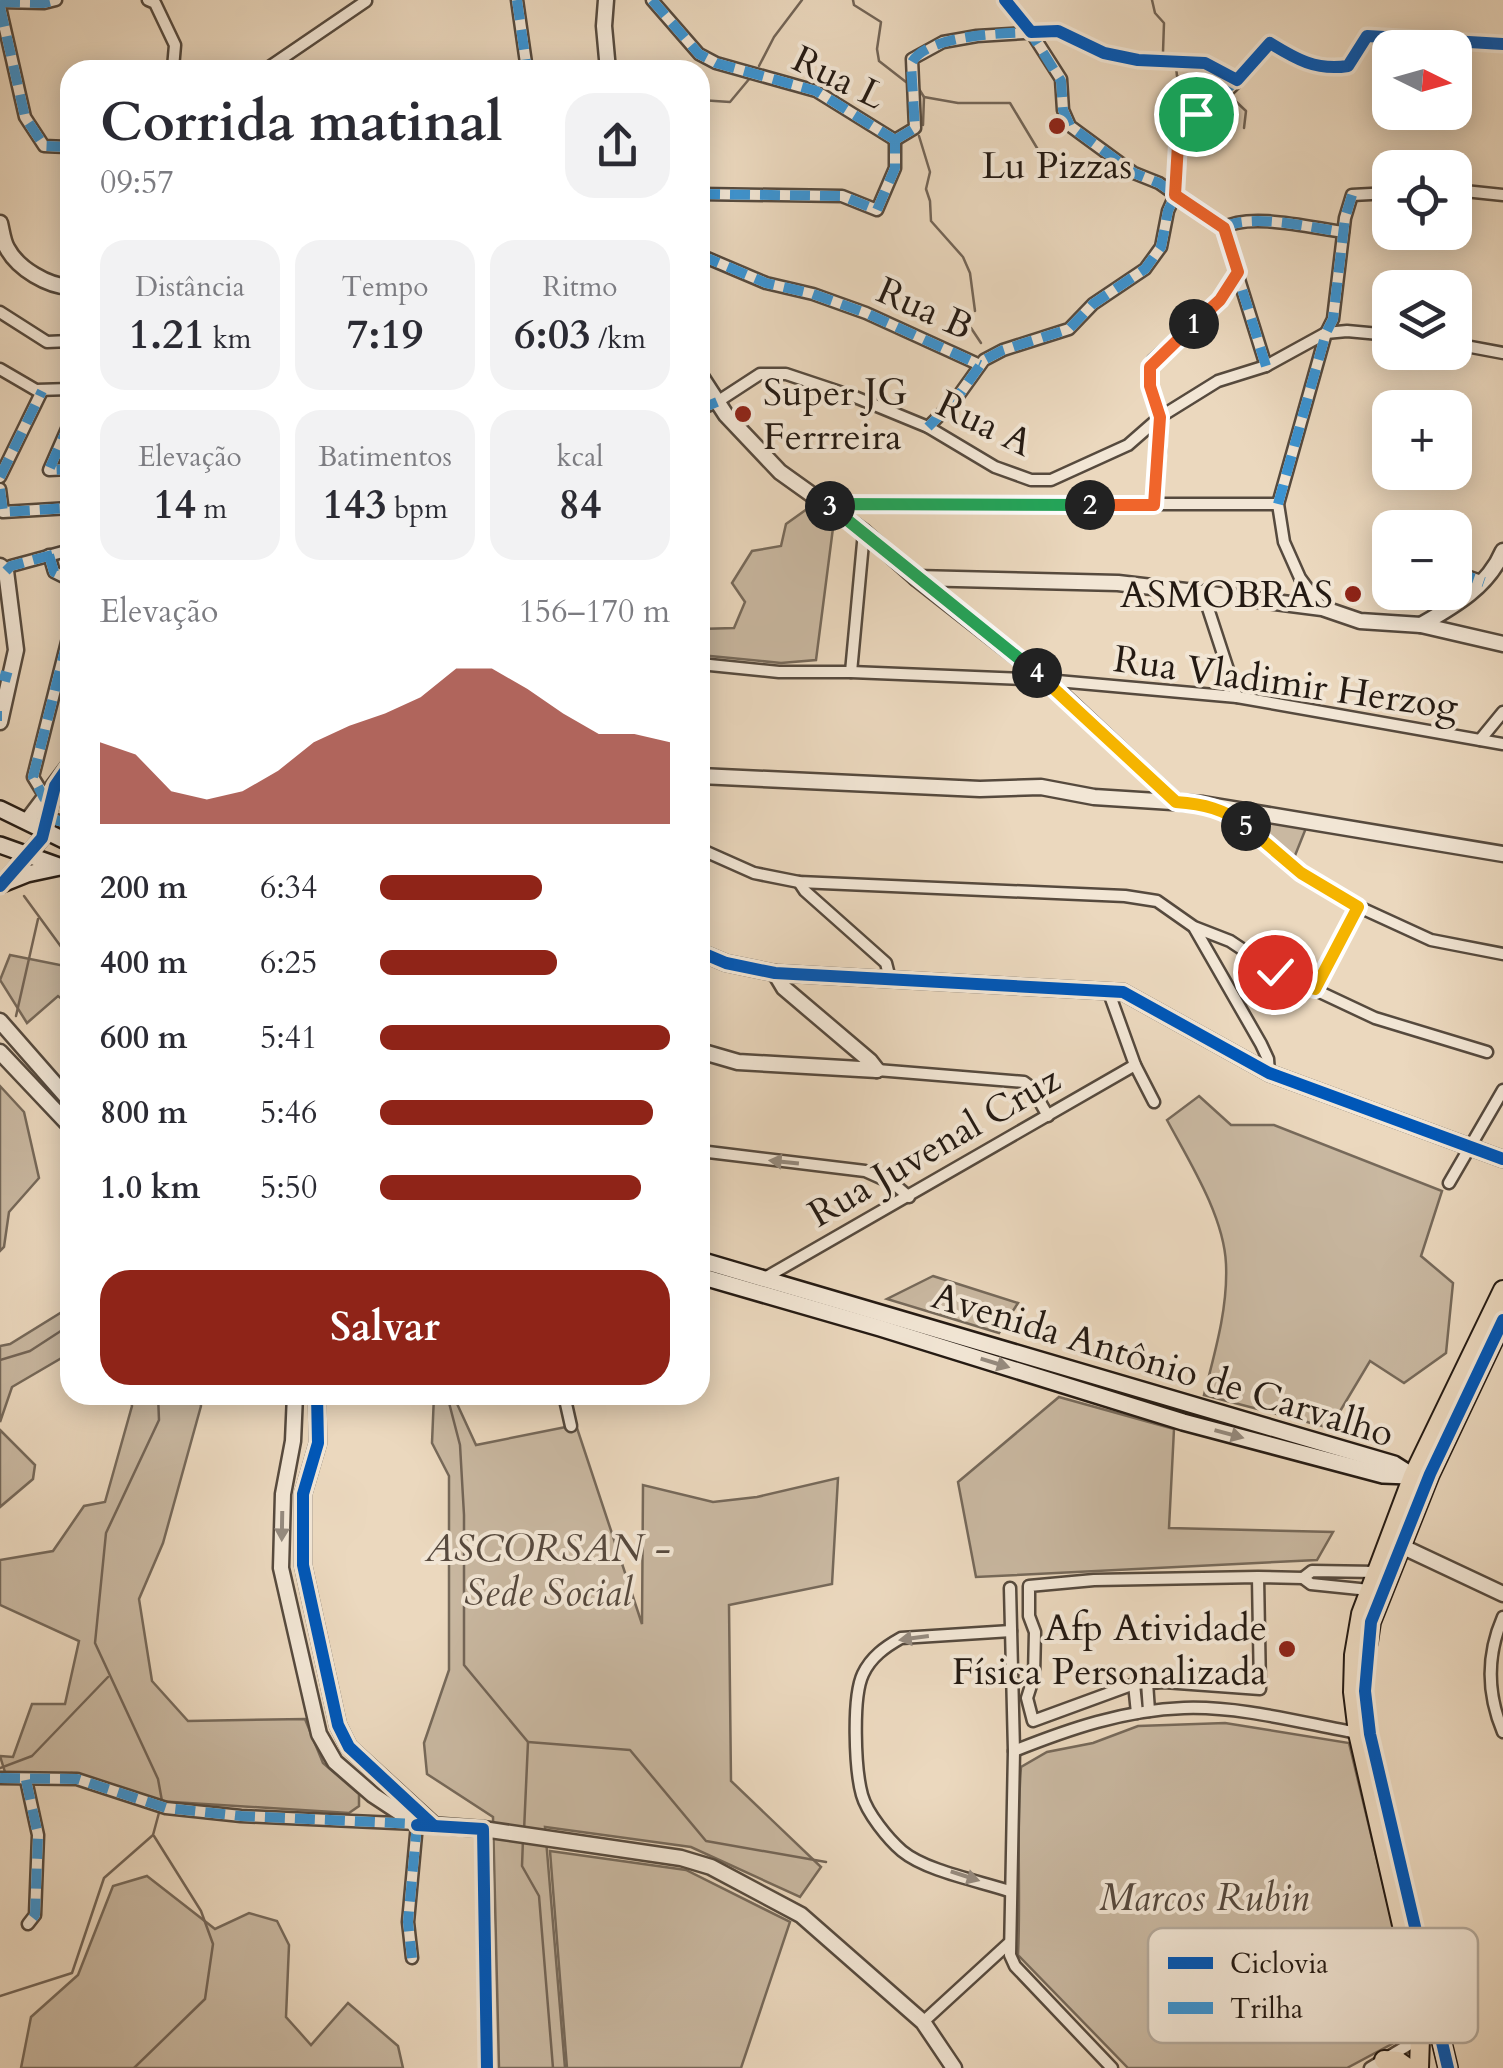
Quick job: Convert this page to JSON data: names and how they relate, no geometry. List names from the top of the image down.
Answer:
{
  "streets": {
    "main road": ["Avenida Antônio de Carvalho"],
    "street": [
      "Rua L",
      "Rua B",
      "Rua A",
      "Rua Vladimir Herzog",
      "Rua Juvenal Cruz"
    ]
  },
  "crossings": [
    ["Rua Juvenal Cruz", "Avenida Antônio de Carvalho"]
  ],
  "parks": ["ASCORSAN - Sede Social", "Marcos Rubin"],
  "places": [
    "Lu Pizzas",
    "Super JG Ferrreira",
    "ASMOBRAS",
    "Afp Atividade Física Personalizada"
  ],
  "legend": ["Ciclovia", "Trilha"],
  "north": "right",
  "page": {
    "map_buttons": ["+", "−"],
    "heading": ["Corrida matinal", "09:57"],
    "stats": [
      ["Distância", "1.21 km"],
      ["Tempo", "7:19"],
      ["Ritmo", "6:03 /km"],
      ["Elevação", "14 m"],
      ["Batimentos", "143 bpm"],
      ["kcal", "84"]
    ],
    "pins": [
      "1",
      "2",
      "3",
      "4",
      "5"
    ],
    "chart": ["Elevação", "156–170 m"],
    "list": [
      {
        "name": "200 m",
        "note": "6:34"
      },
      {
        "name": "400 m",
        "note": "6:25"
      },
      {
        "name": "600 m",
        "note": "5:41"
      },
      {
        "name": "800 m",
        "note": "5:46"
      },
      {
        "name": "1.0 km",
        "note": "5:50"
      }
    ],
    "buttons": "Salvar"
  }
}
